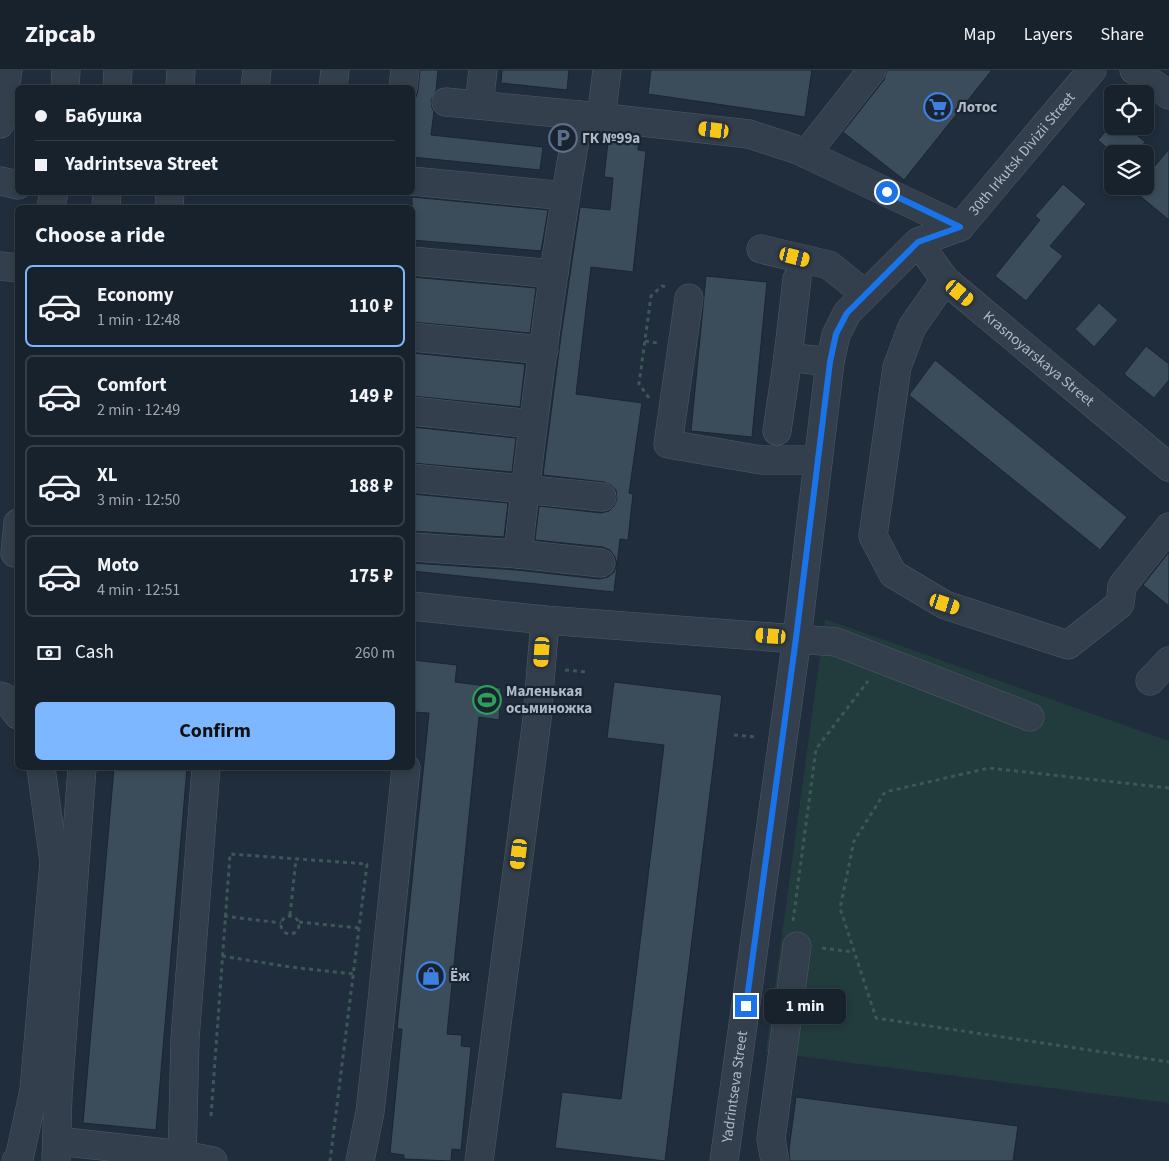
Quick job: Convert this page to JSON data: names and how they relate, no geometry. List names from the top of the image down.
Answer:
{
  "streets": {
    "street": ["30th Irkutsk Divizii Street", "Krasnoyarskaya Street", "Yadrintseva Street"]
  },
  "crossings": [
    ["30th Irkutsk Divizii Street", "Krasnoyarskaya Street"],
    ["30th Irkutsk Divizii Street", "Yadrintseva Street"],
    ["Krasnoyarskaya Street", "Yadrintseva Street"]
  ],
  "places": {
    "supermarket": ["Лотос"],
    "parking": ["ГК №99а"],
    "sports": ["Маленькая осьминожка"],
    "shop": ["Ёж"]
  },
  "page": {
    "header": "Zipcab",
    "nav": ["Map", "Layers", "Share"],
    "banner": ["Бабушка", "Yadrintseva Street"],
    "heading": "Choose a ride",
    "list": [
      {
        "name": "Economy",
        "note": "1 min · 12:48",
        "value": "110 ₽"
      },
      {
        "name": "Comfort",
        "note": "2 min · 12:49",
        "value": "149 ₽"
      },
      {
        "name": "XL",
        "note": "3 min · 12:50",
        "value": "188 ₽"
      },
      {
        "name": "Moto",
        "note": "4 min · 12:51",
        "value": "175 ₽"
      }
    ],
    "pay": ["Cash", "260 m"],
    "buttons": "Confirm",
    "bubble": "1 min"
  }
}
